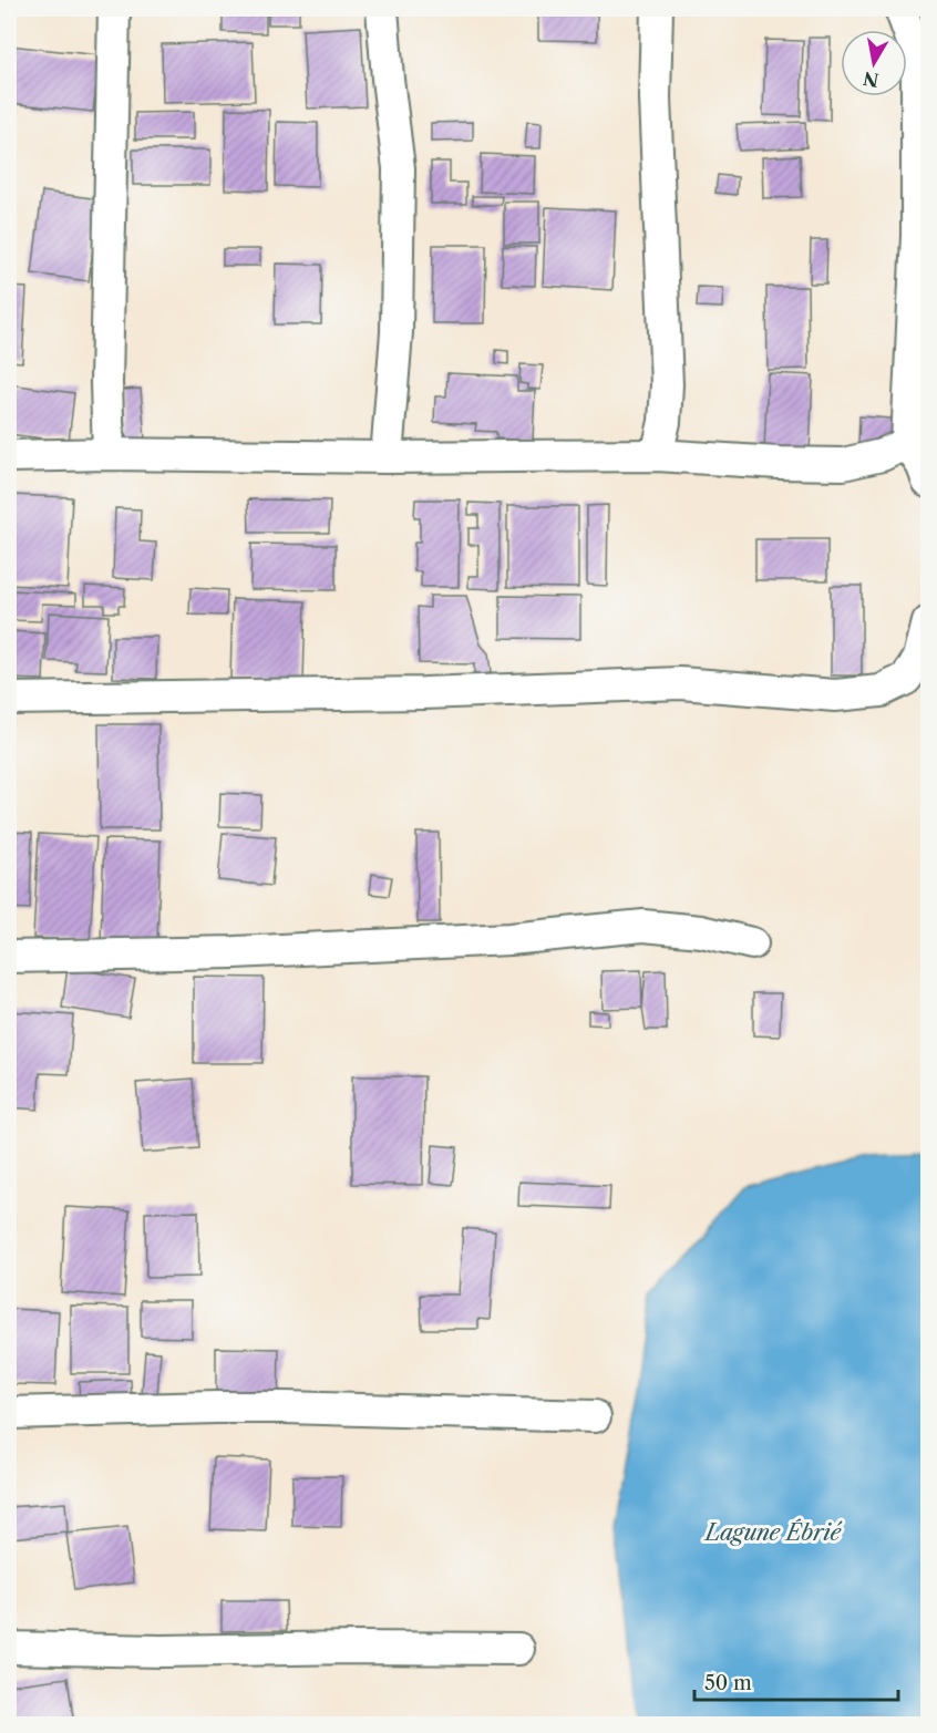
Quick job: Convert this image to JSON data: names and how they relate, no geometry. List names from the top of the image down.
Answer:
{
  "water": ["Lagune Ébrié"],
  "scale_bar": "50 m",
  "north": "bottom"
}
